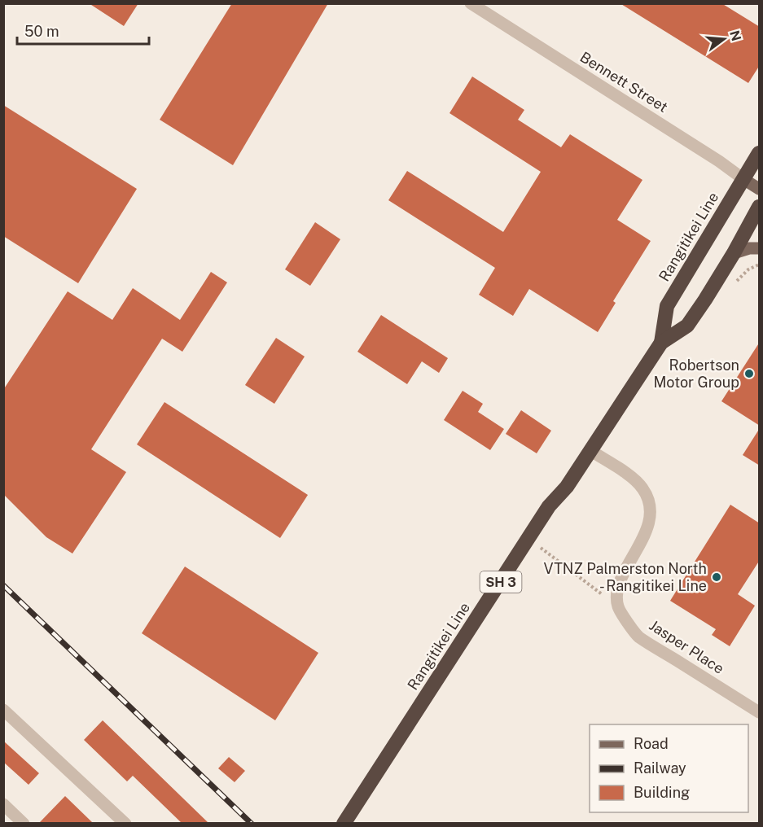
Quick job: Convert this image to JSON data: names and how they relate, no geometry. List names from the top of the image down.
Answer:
{
  "streets": {
    "highway": ["Rangitikei Line", "SH 3"],
    "main road": ["Bennett Street"],
    "street": ["Jasper Place"]
  },
  "crossings": [
    ["Bennett Street", "Rangitikei Line"]
  ],
  "places": ["Robertson Motor Group", "VTNZ Palmerston North - Rangitikei Line"],
  "legend": ["Road", "Railway", "Building"],
  "scale_bar": "50 m",
  "north": "right"
}
